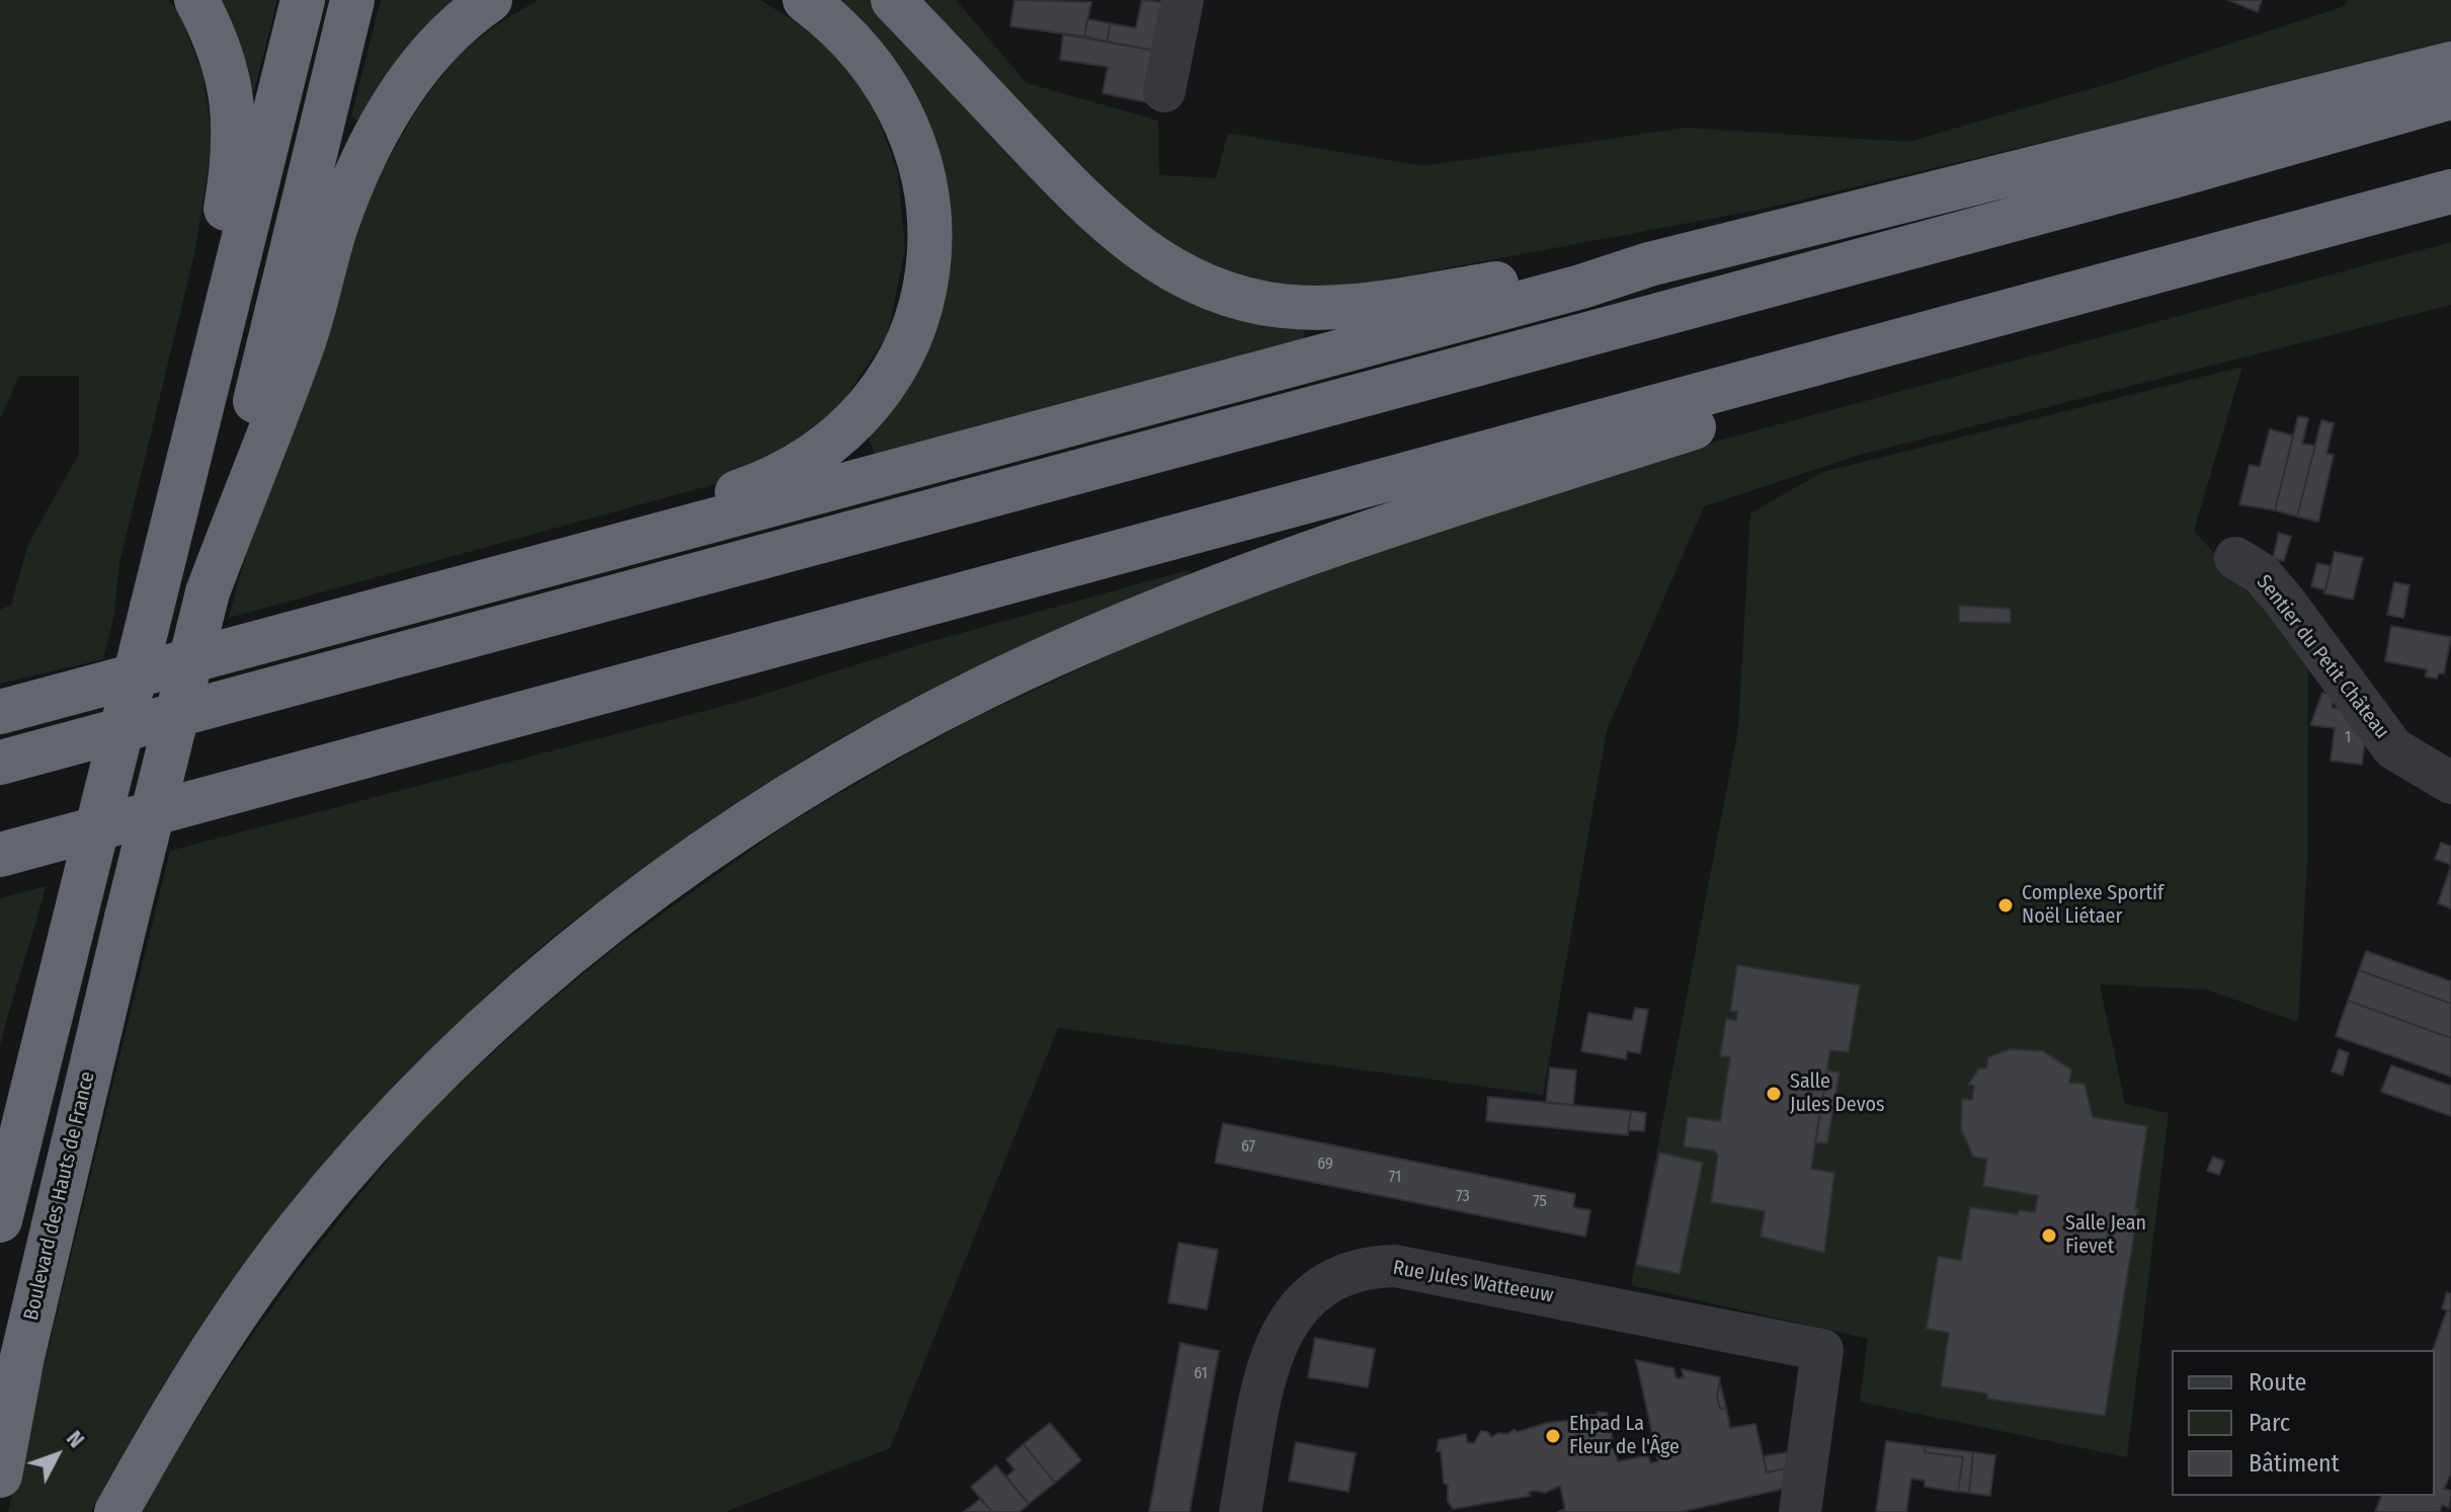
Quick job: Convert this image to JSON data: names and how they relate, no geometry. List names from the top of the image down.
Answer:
{
  "streets": {
    "highway": ["Boulevard des Hauts de France"],
    "street": ["Sentier du Petit Château", "Rue Jules Watteeuw"]
  },
  "places": [
    "Complexe Sportif Noël Liétaer",
    "Salle Jules Devos",
    "Salle Jean Fievet",
    "Ehpad La Fleur de l'Âge"
  ],
  "house_numbers": [
    "1",
    "67",
    "69",
    "71",
    "73",
    "75",
    "61"
  ],
  "legend": ["Route", "Parc", "Bâtiment"],
  "north": "top right"
}
